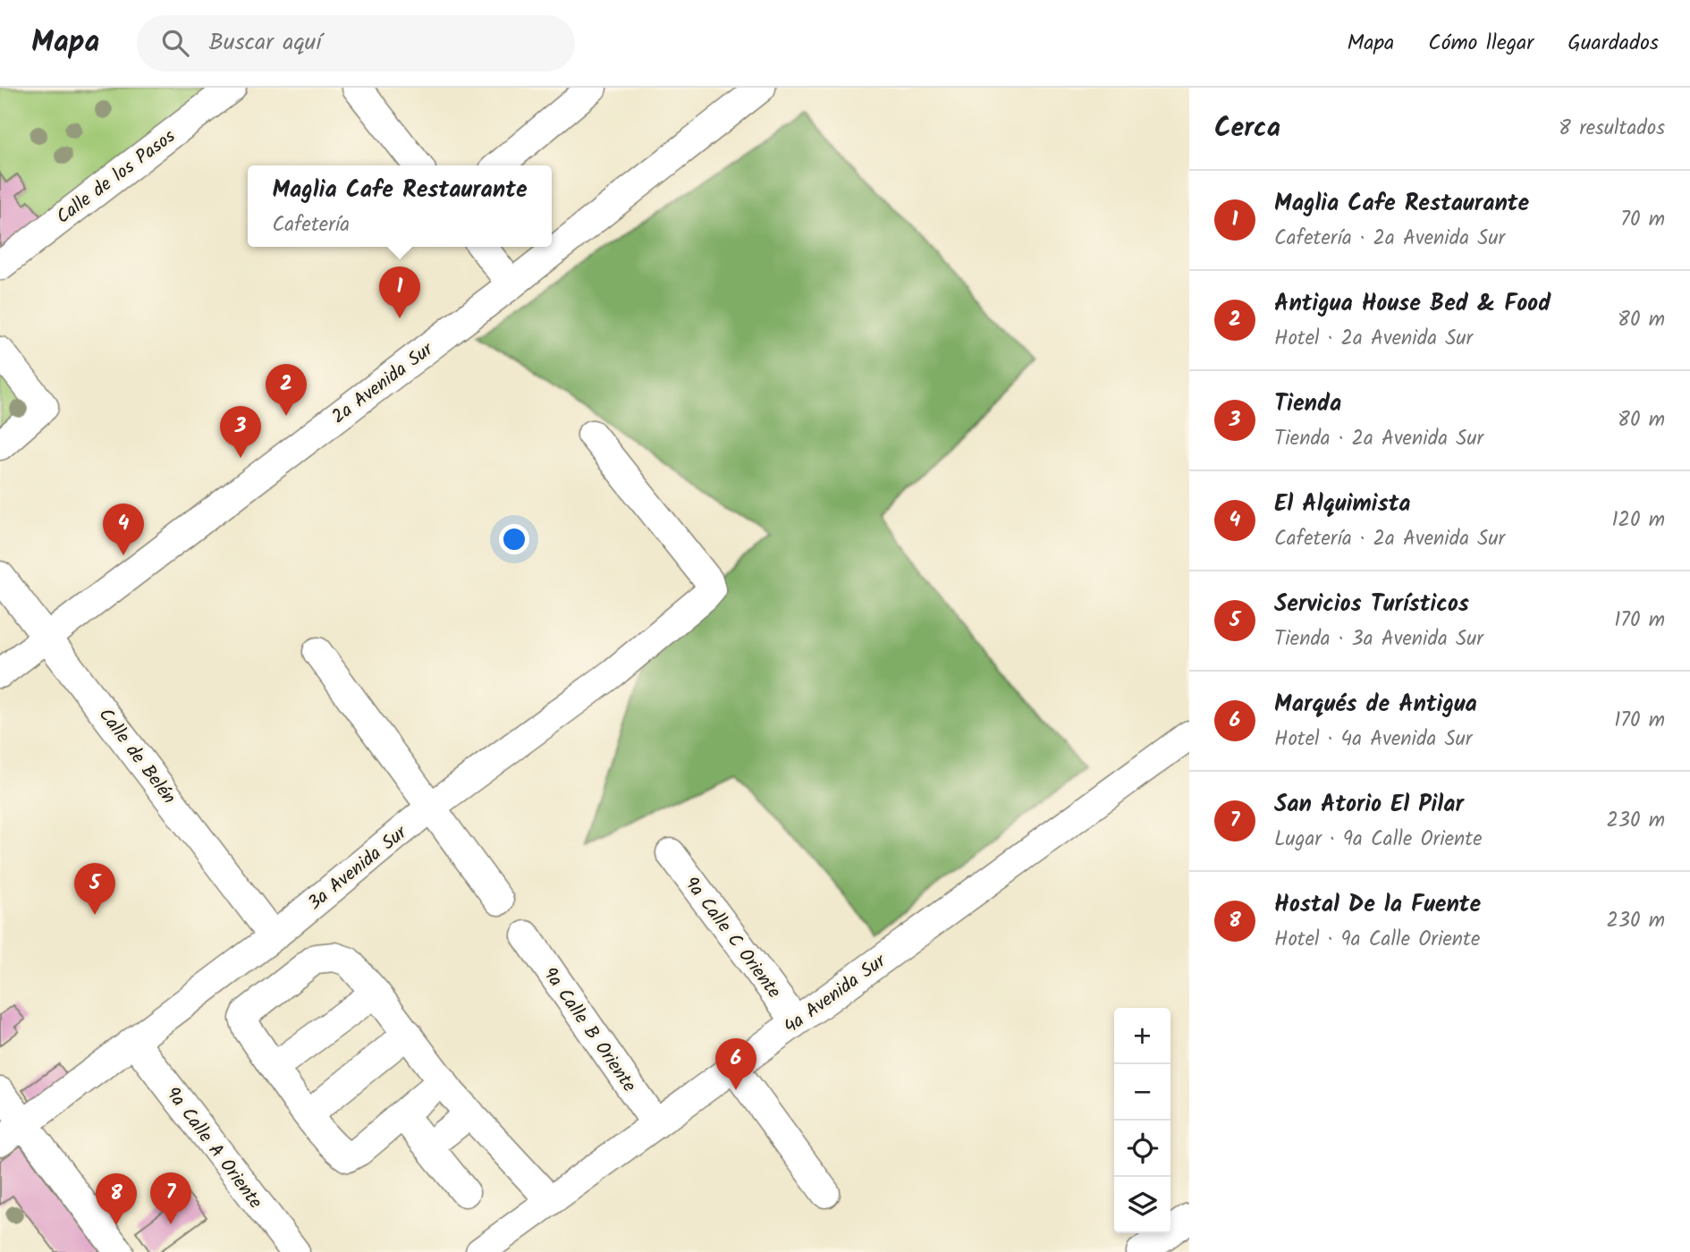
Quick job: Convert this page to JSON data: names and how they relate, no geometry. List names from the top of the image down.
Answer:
{
  "streets": {
    "street": [
      "Calle de los Pasos",
      "2a Avenida Sur",
      "Calle de Belén",
      "3a Avenida Sur",
      "9a Calle C Oriente",
      "4a Avenida Sur",
      "9a Calle B Oriente",
      "9a Calle A Oriente"
    ]
  },
  "crossings": [
    ["2a Avenida Sur", "Calle de Belén"],
    ["Calle de Belén", "3a Avenida Sur"],
    ["3a Avenida Sur", "9a Calle A Oriente"],
    ["9a Calle C Oriente", "4a Avenida Sur"],
    ["4a Avenida Sur", "9a Calle B Oriente"]
  ],
  "page": {
    "header": "Mapa",
    "search": "Buscar aquí",
    "nav": ["Mapa", "Cómo llegar", "Guardados"],
    "heading": ["Cerca", "8 resultados"],
    "popup": ["Maglia Cafe Restaurante", "Cafetería"],
    "list": [
      {
        "mark": "1",
        "name": "Maglia Cafe Restaurante",
        "note": "Cafetería · 2a Avenida Sur",
        "value": "70 m"
      },
      {
        "mark": "2",
        "name": "Antigua House Bed & Food",
        "note": "Hotel · 2a Avenida Sur",
        "value": "80 m"
      },
      {
        "mark": "3",
        "name": "Tienda",
        "note": "Tienda · 2a Avenida Sur",
        "value": "80 m"
      },
      {
        "mark": "4",
        "name": "El Alquimista",
        "note": "Cafetería · 2a Avenida Sur",
        "value": "120 m"
      },
      {
        "mark": "5",
        "name": "Servicios Turísticos",
        "note": "Tienda · 3a Avenida Sur",
        "value": "170 m"
      },
      {
        "mark": "6",
        "name": "Marqués de Antigua",
        "note": "Hotel · 4a Avenida Sur",
        "value": "170 m"
      },
      {
        "mark": "7",
        "name": "San Atorio El Pilar",
        "note": "Lugar · 9a Calle Oriente",
        "value": "230 m"
      },
      {
        "mark": "8",
        "name": "Hostal De la Fuente",
        "note": "Hotel · 9a Calle Oriente",
        "value": "230 m"
      }
    ],
    "pins": [
      "1",
      "2",
      "3",
      "4",
      "5",
      "6",
      "7",
      "8"
    ],
    "map_buttons": ["+", "−"]
  }
}
